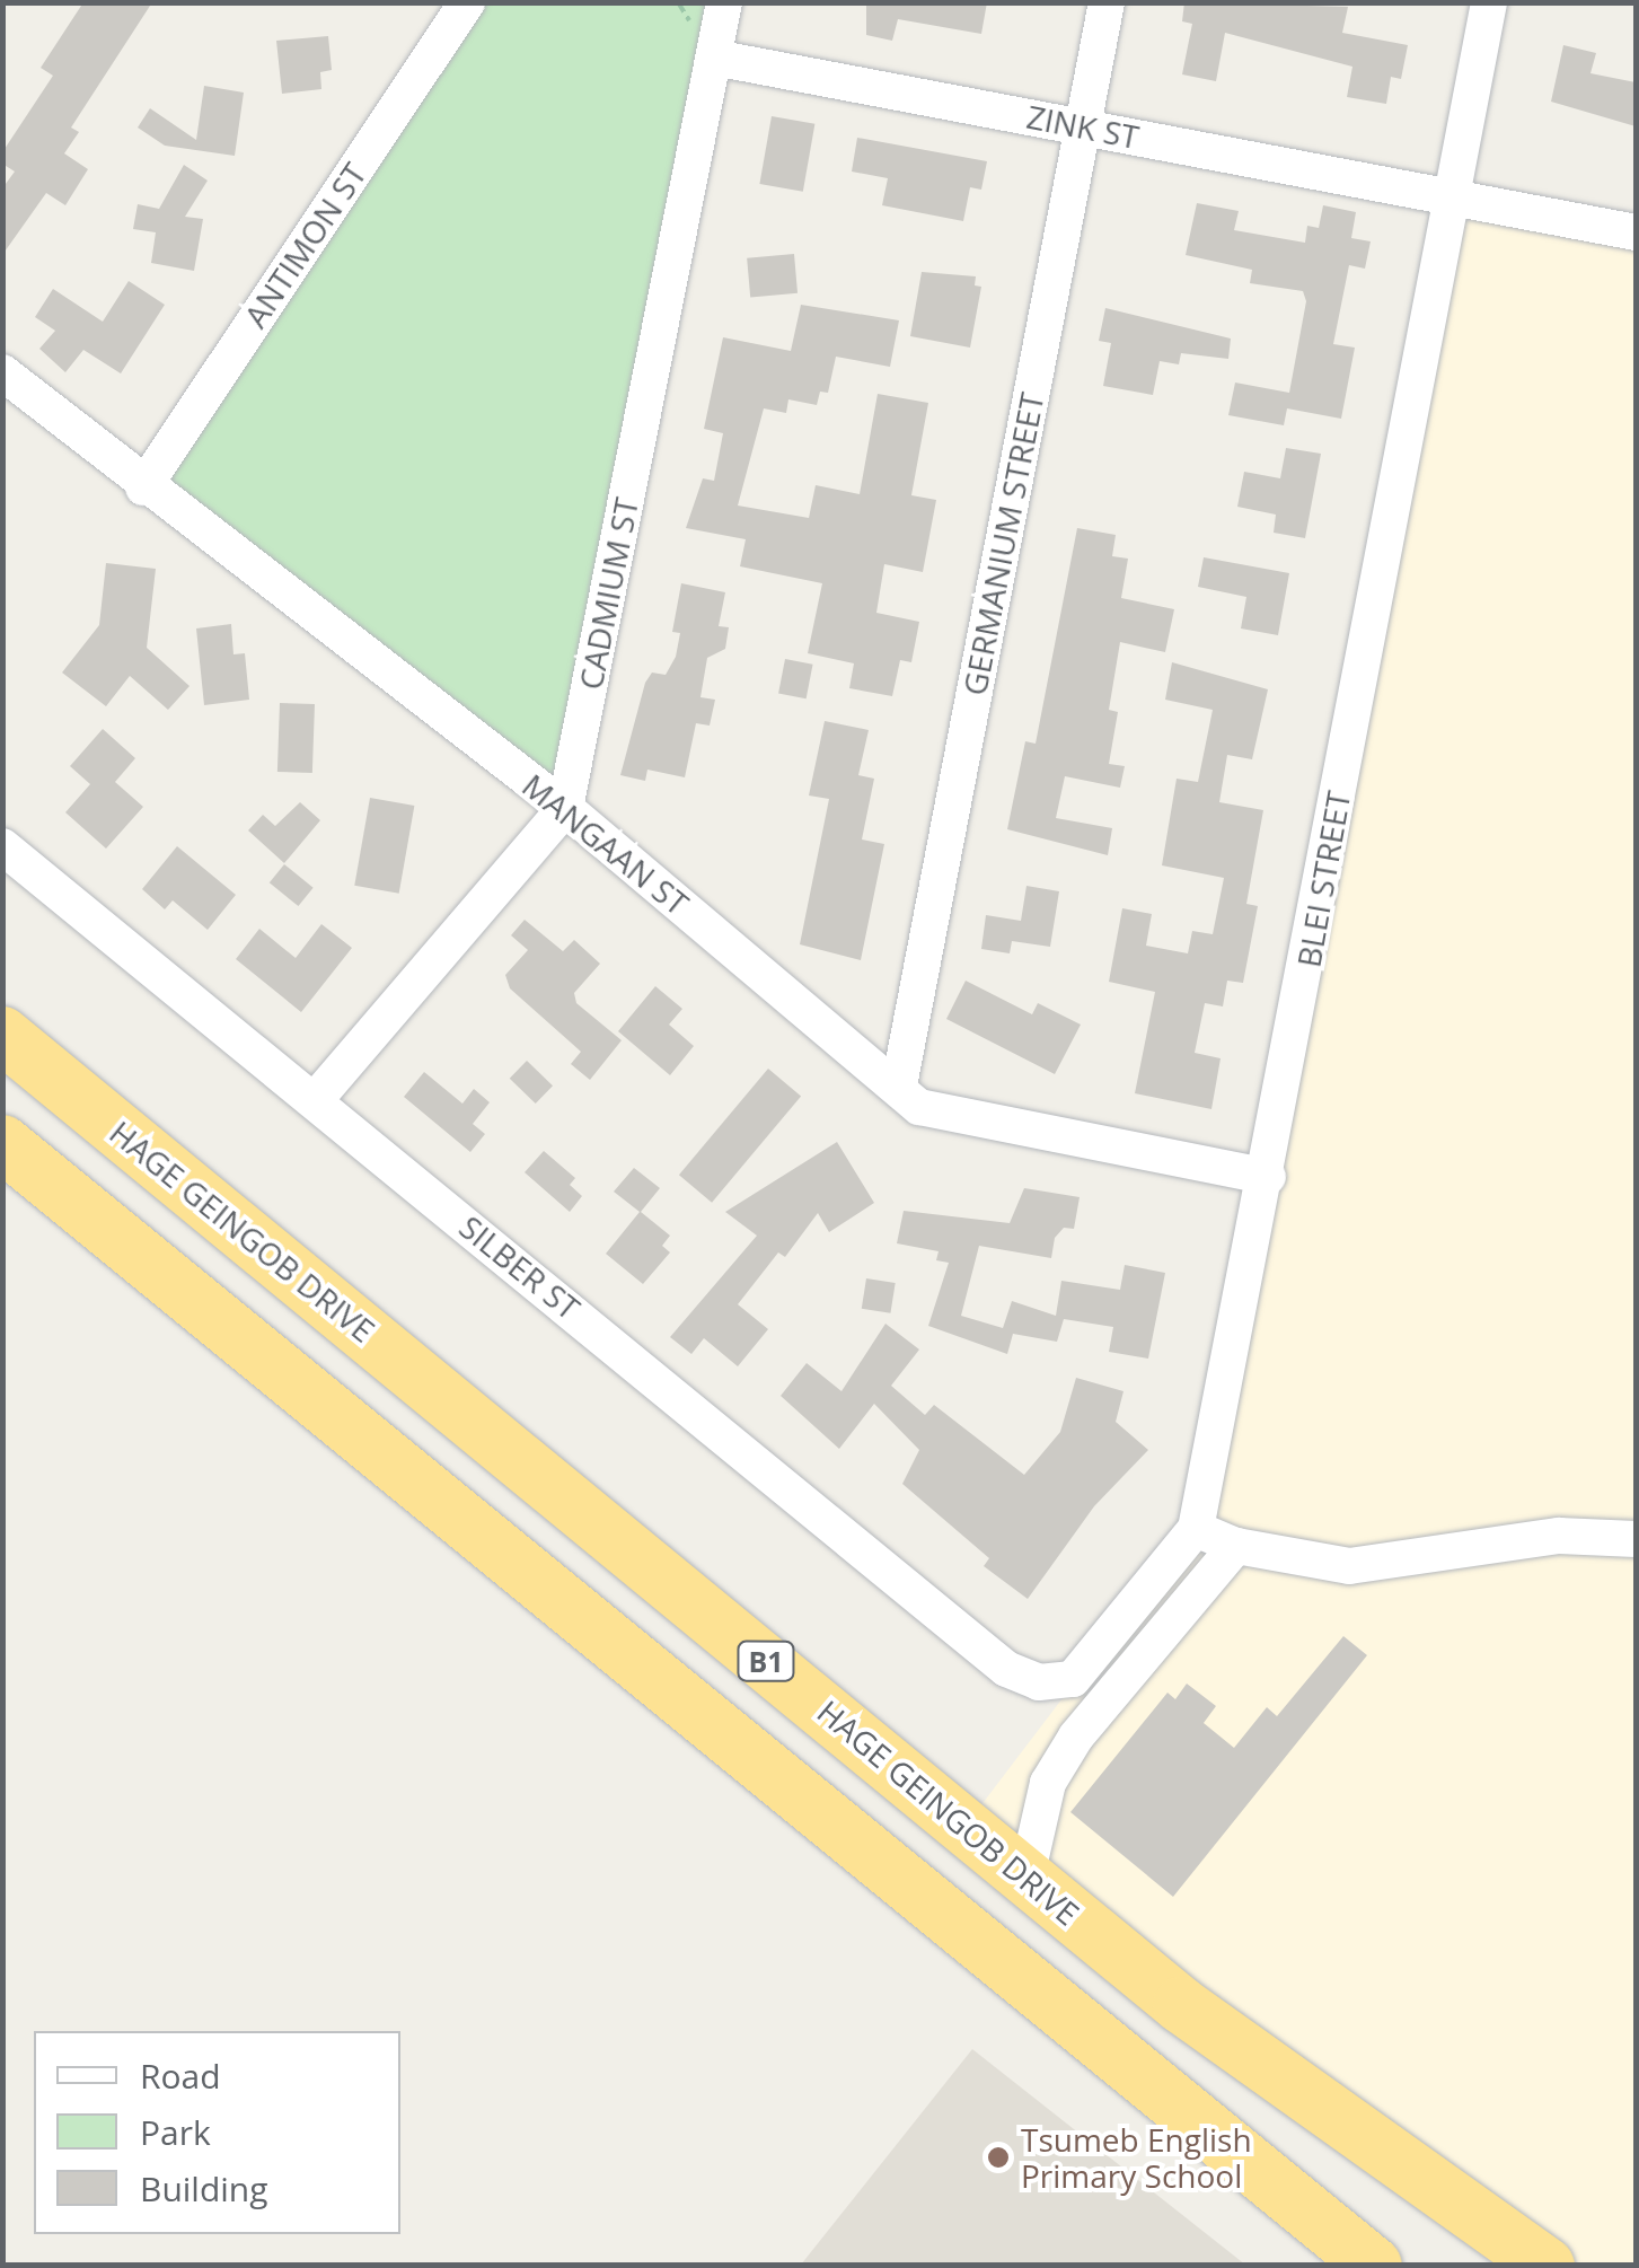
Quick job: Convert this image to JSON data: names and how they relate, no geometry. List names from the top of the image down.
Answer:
{
  "streets": {
    "highway": ["HAGE GEINGOB DRIVE", "B1"],
    "street": [
      "ZINK ST",
      "ANTIMON ST",
      "GERMANIUM STREET",
      "CADMIUM ST",
      "MANGAAN ST",
      "BLEI STREET",
      "SILBER ST"
    ]
  },
  "crossings": [
    ["ZINK ST", "GERMANIUM STREET"],
    ["ZINK ST", "CADMIUM ST"],
    ["ZINK ST", "BLEI STREET"],
    ["ANTIMON ST", "MANGAAN ST"],
    ["GERMANIUM STREET", "MANGAAN ST"],
    ["CADMIUM ST", "MANGAAN ST"],
    ["CADMIUM ST", "SILBER ST"],
    ["MANGAAN ST", "BLEI STREET"],
    ["BLEI STREET", "SILBER ST"]
  ],
  "places": ["Tsumeb English Primary School"],
  "legend": ["Road", "Park", "Building"]
}
